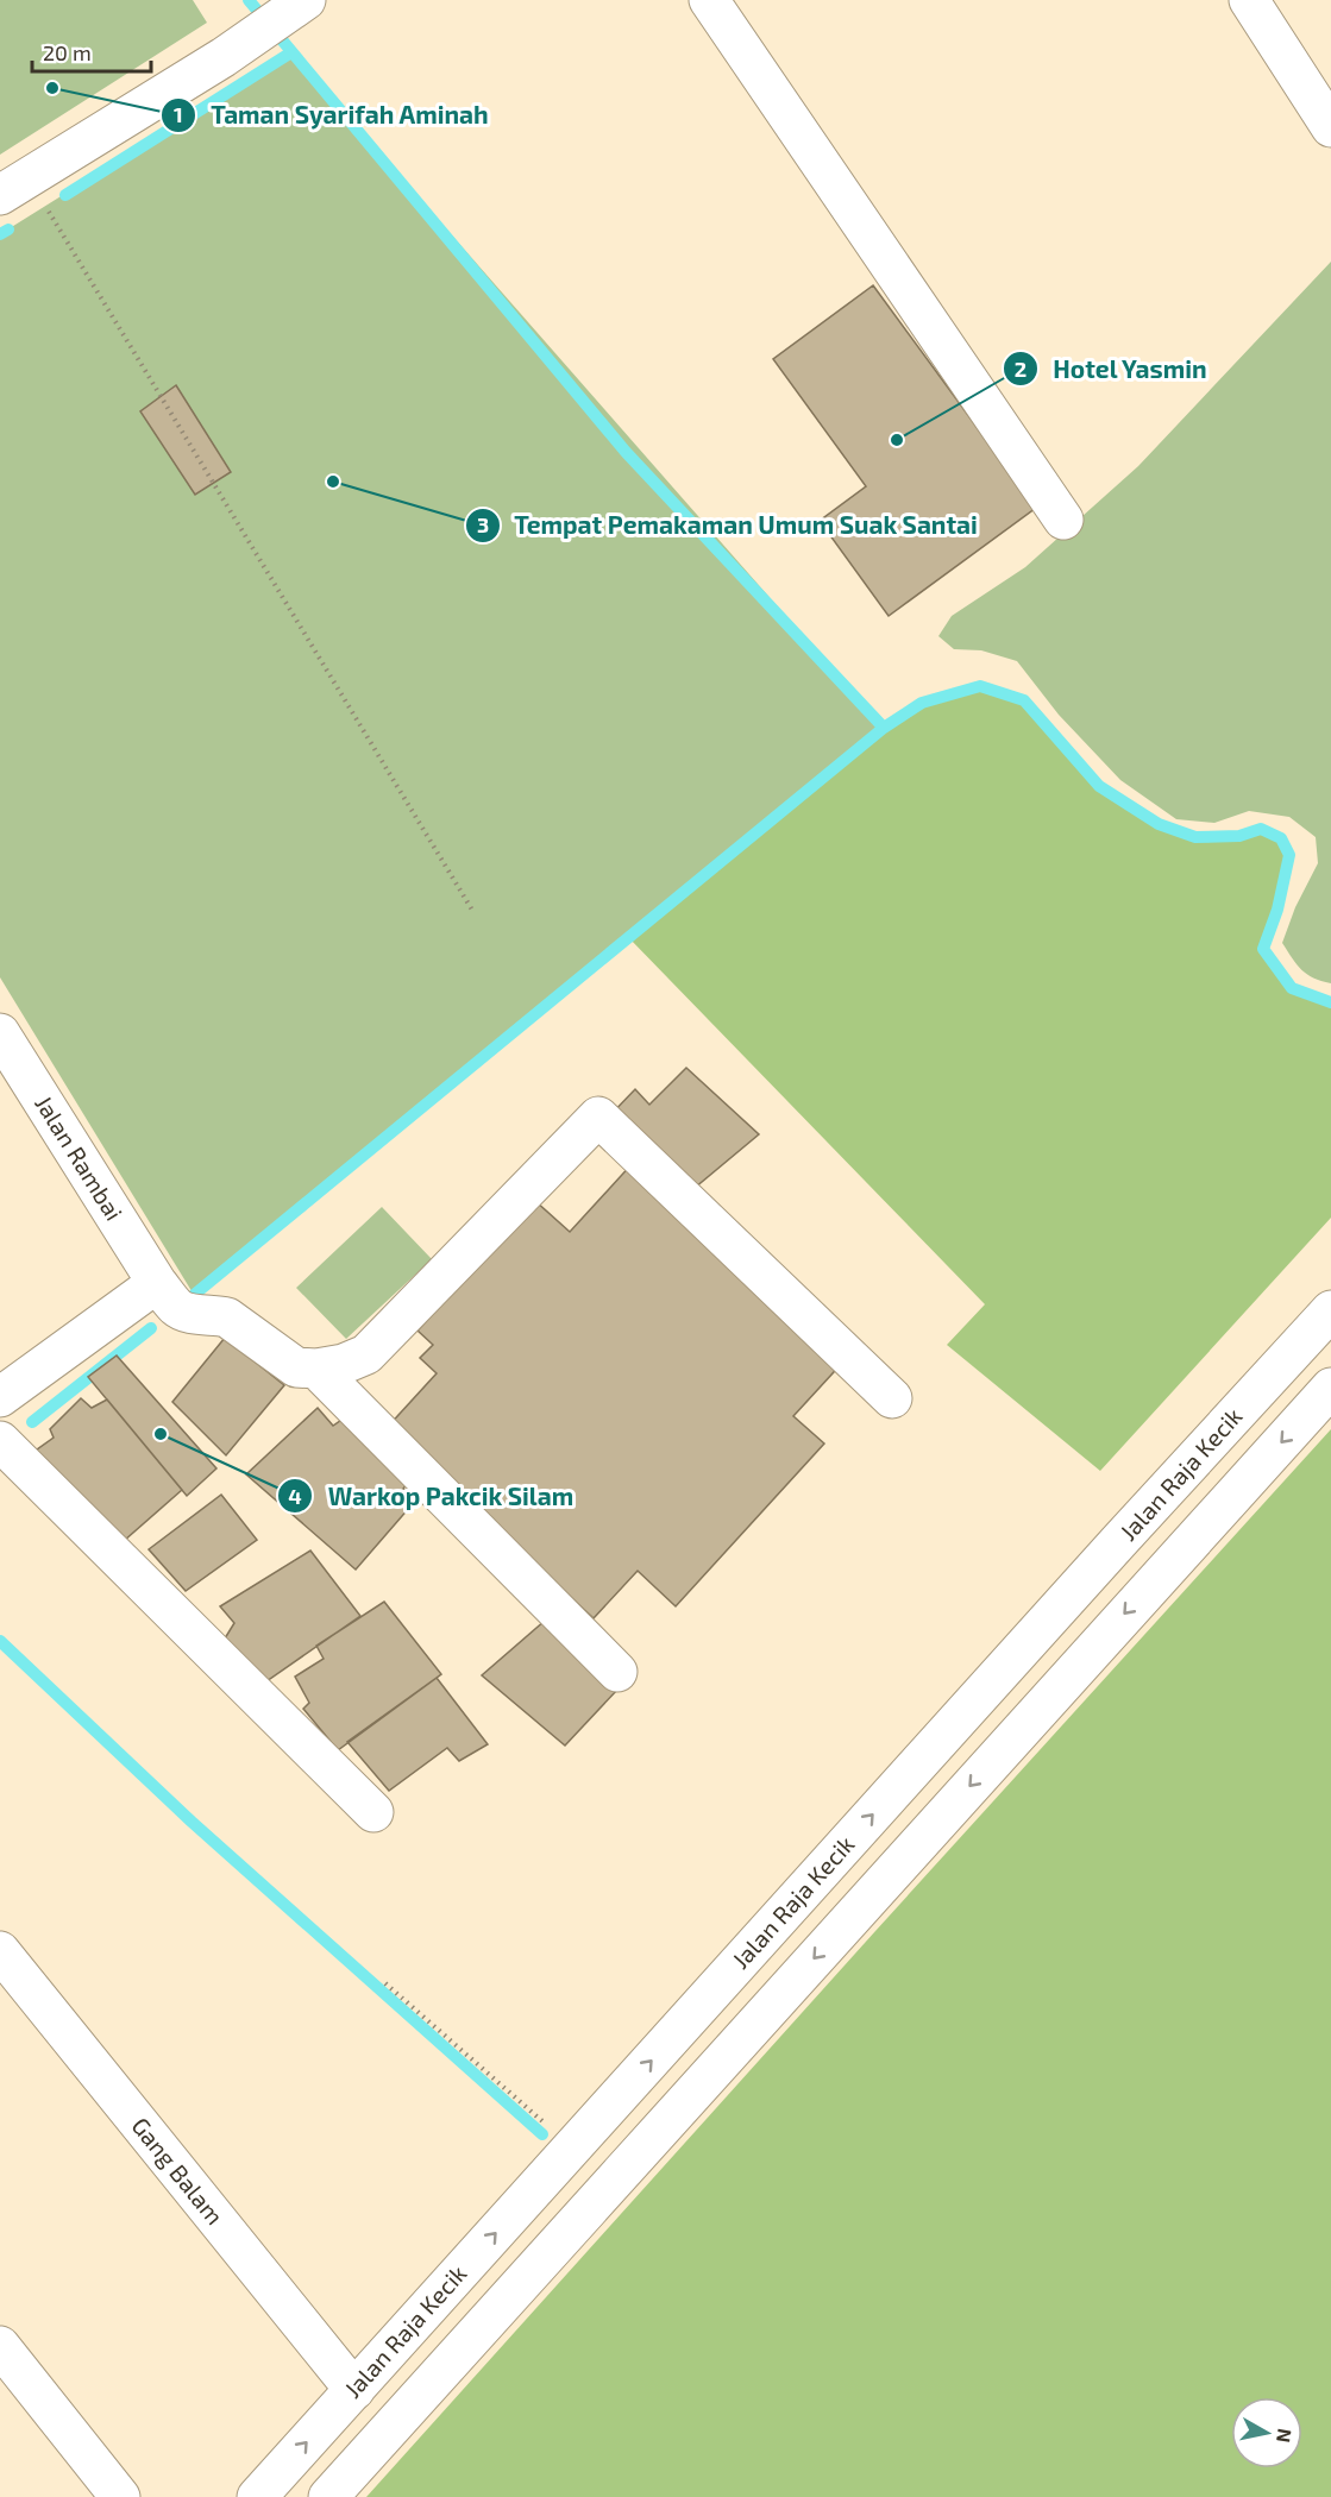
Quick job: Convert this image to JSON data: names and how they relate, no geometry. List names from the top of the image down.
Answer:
{
  "streets": {
    "main road": ["Jalan Rambai", "Jalan Raja Kecik", "Gang Balam"]
  },
  "crossings": [
    ["Jalan Raja Kecik", "Gang Balam"]
  ],
  "places": [
    "Taman Syarifah Aminah",
    "Hotel Yasmin",
    "Tempat Pemakaman Umum Suak Santai",
    "Warkop Pakcik Silam"
  ],
  "scale_bar": "20 m",
  "north": "right"
}
